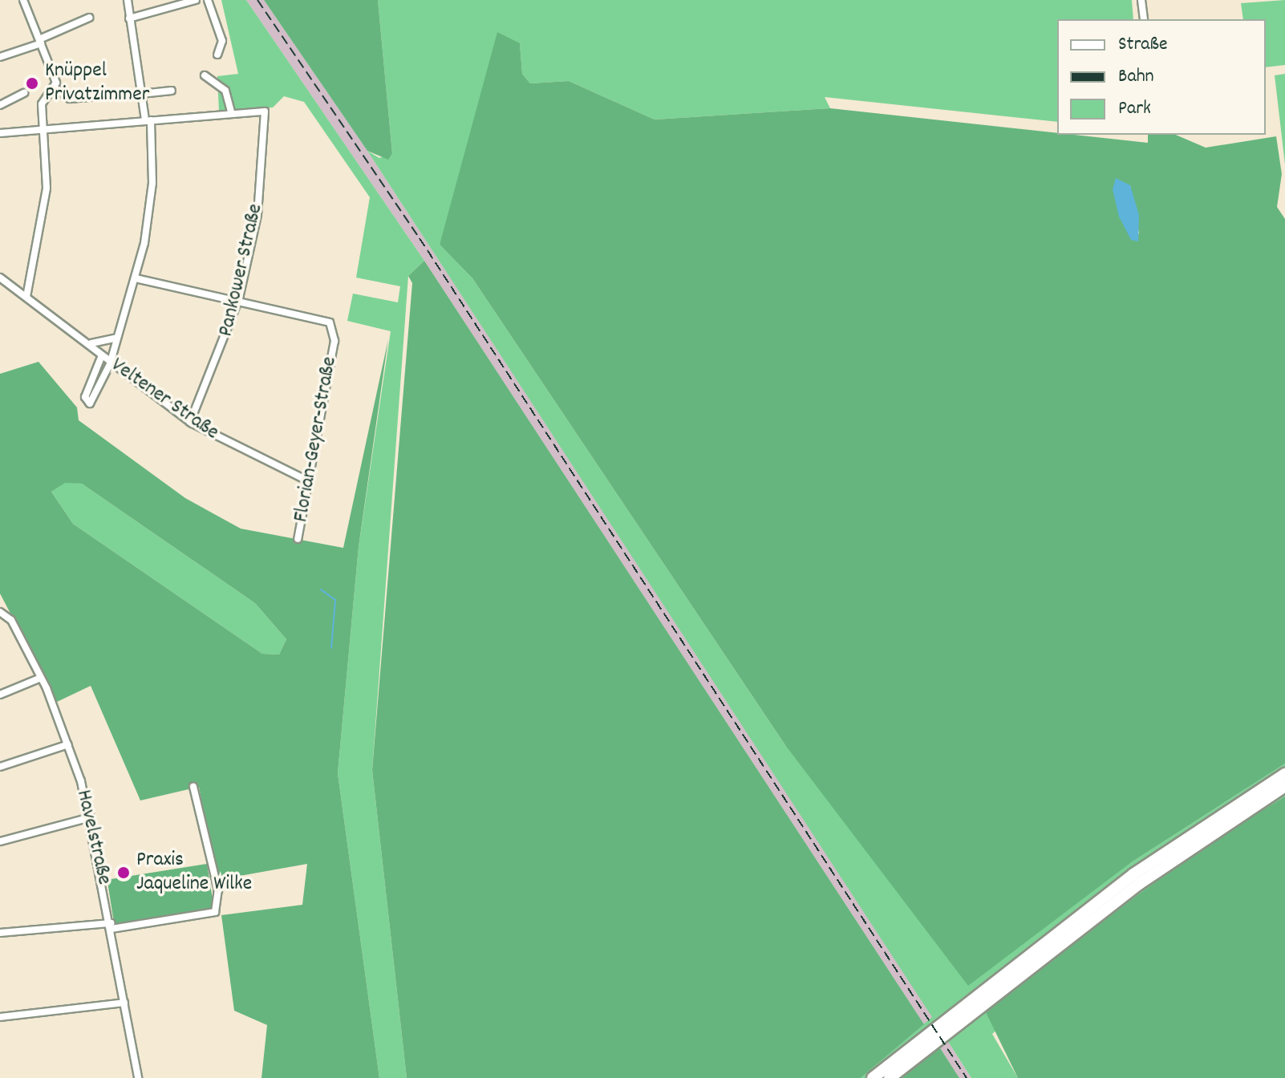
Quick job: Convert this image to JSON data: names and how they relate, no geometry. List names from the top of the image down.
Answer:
{
  "streets": {
    "street": [
      "Pankower Straße",
      "Veltener Straße",
      "Florian-Geyer-Straße",
      "Havelstraße"
    ]
  },
  "crossings": [
    ["Pankower Straße", "Veltener Straße"],
    ["Pankower Straße", "Florian-Geyer-Straße"],
    ["Veltener Straße", "Florian-Geyer-Straße"]
  ],
  "places": ["Knüppel Privatzimmer", "Praxis Jaqueline Wilke"],
  "legend": ["Straße", "Bahn", "Park"]
}
